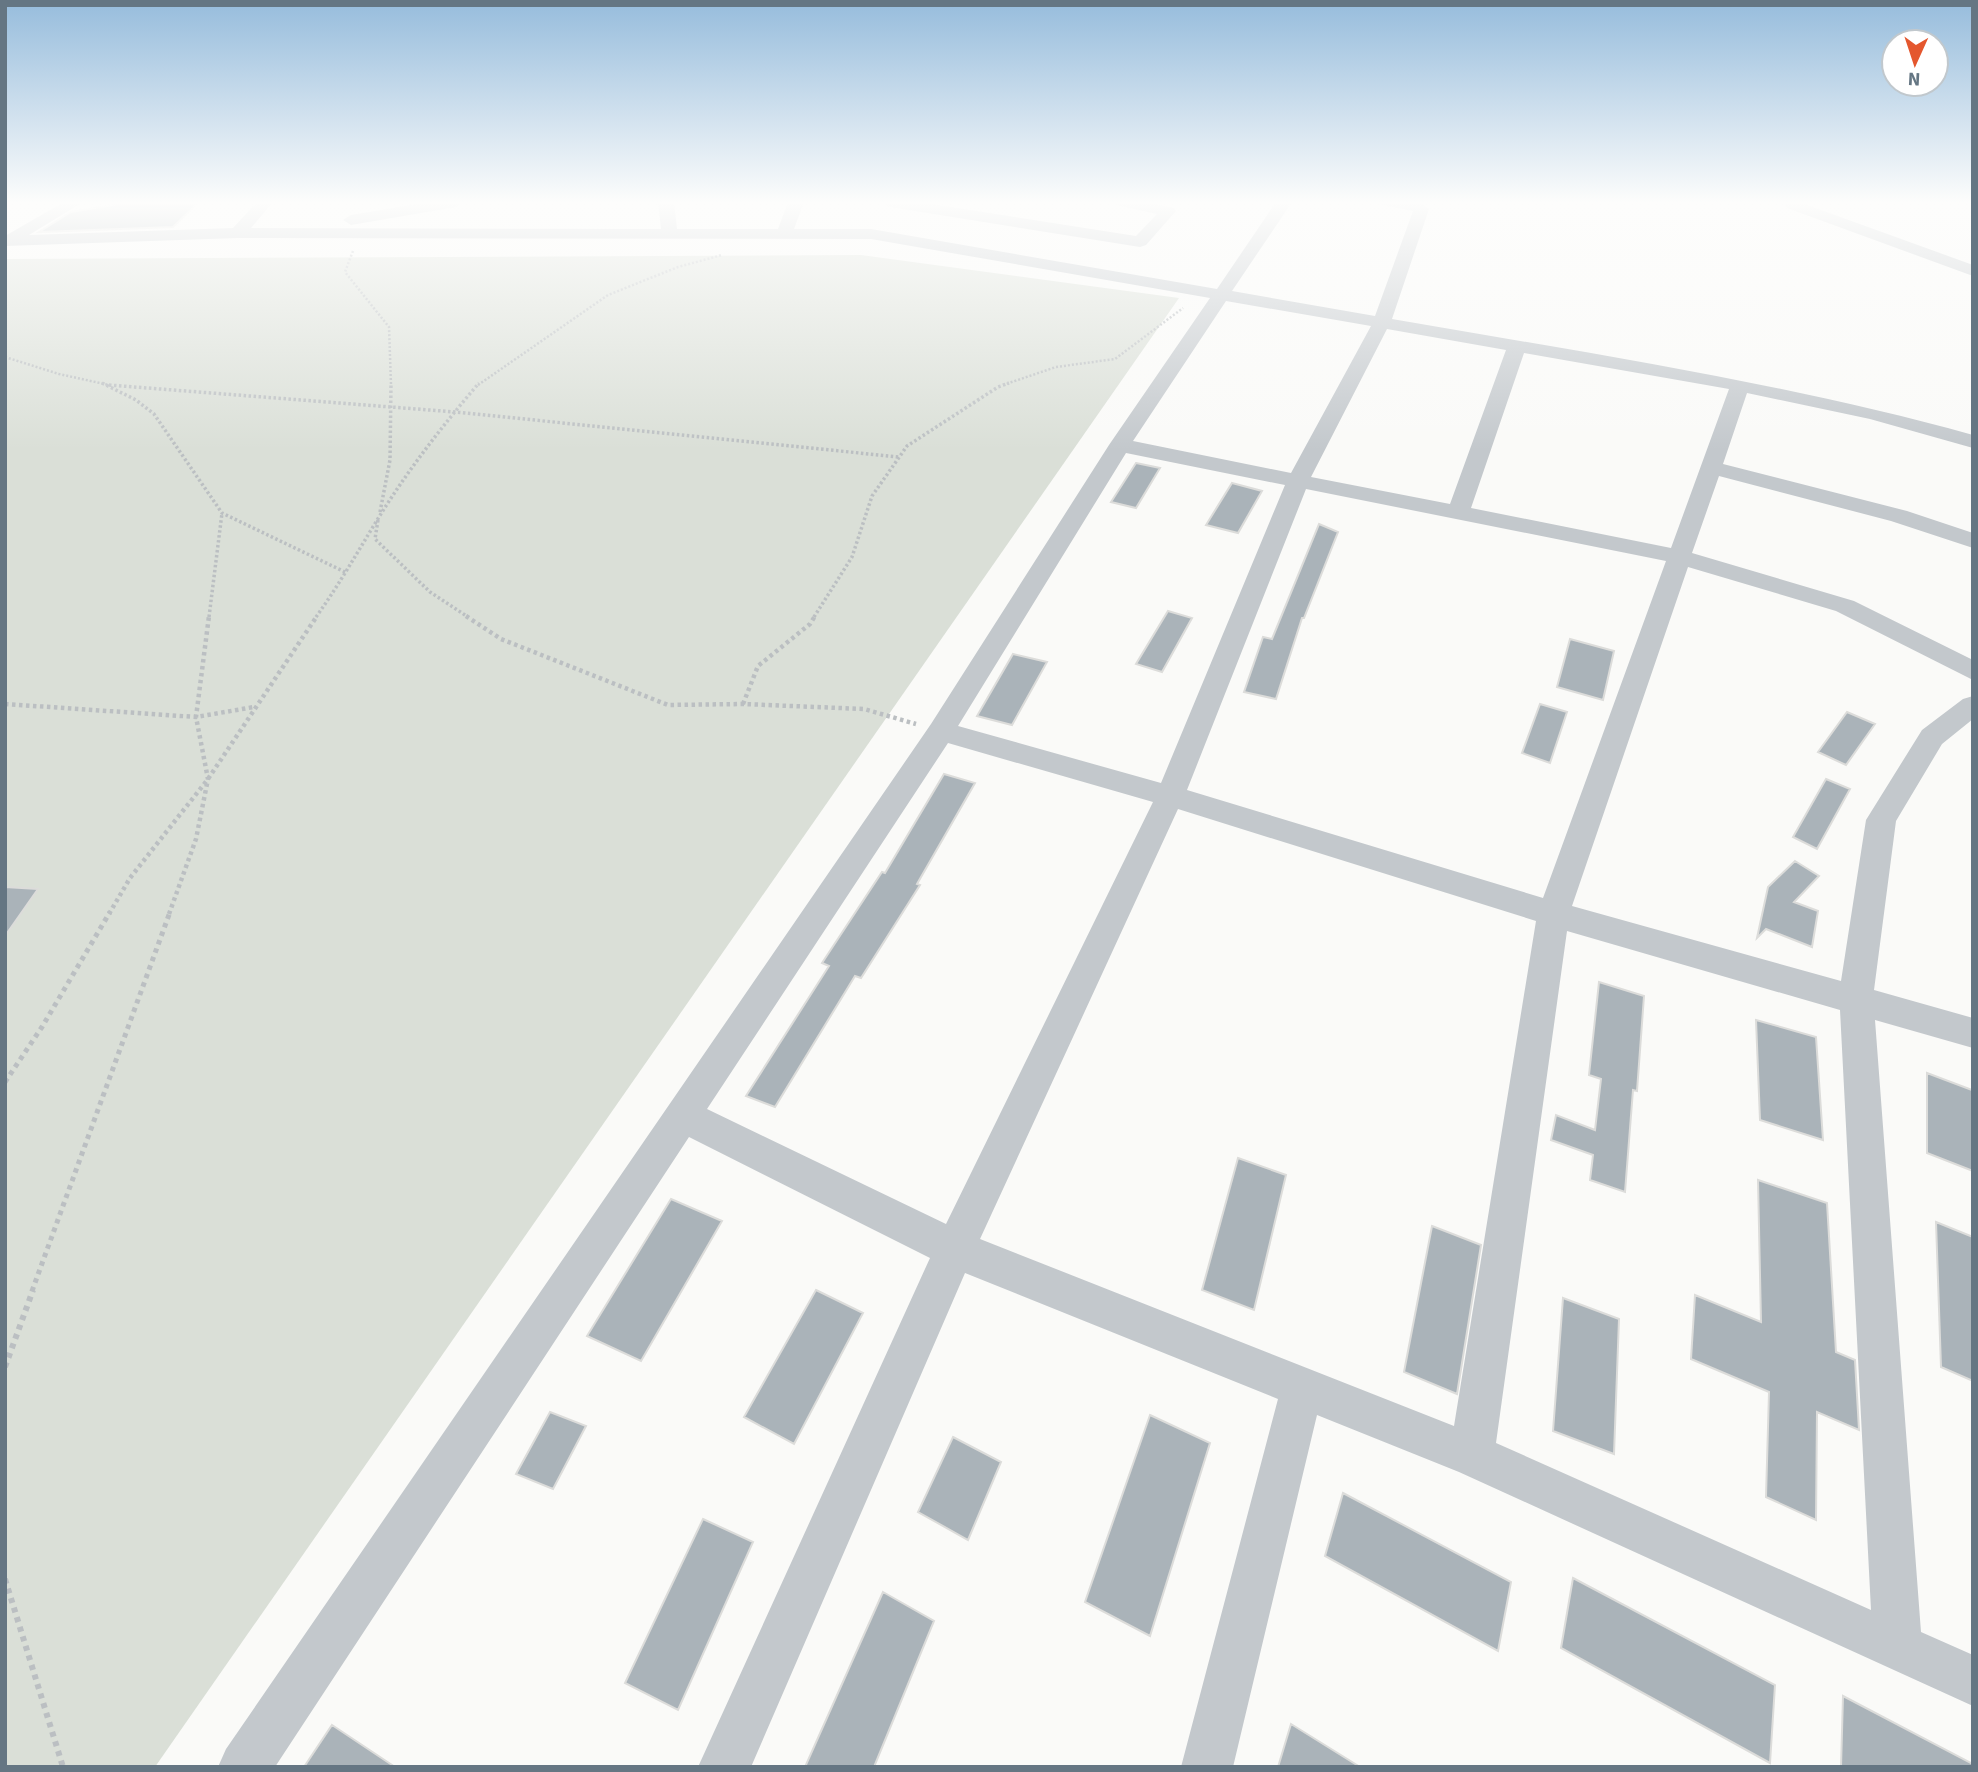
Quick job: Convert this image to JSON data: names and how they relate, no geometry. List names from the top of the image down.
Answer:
{
  "north": "bottom"
}
